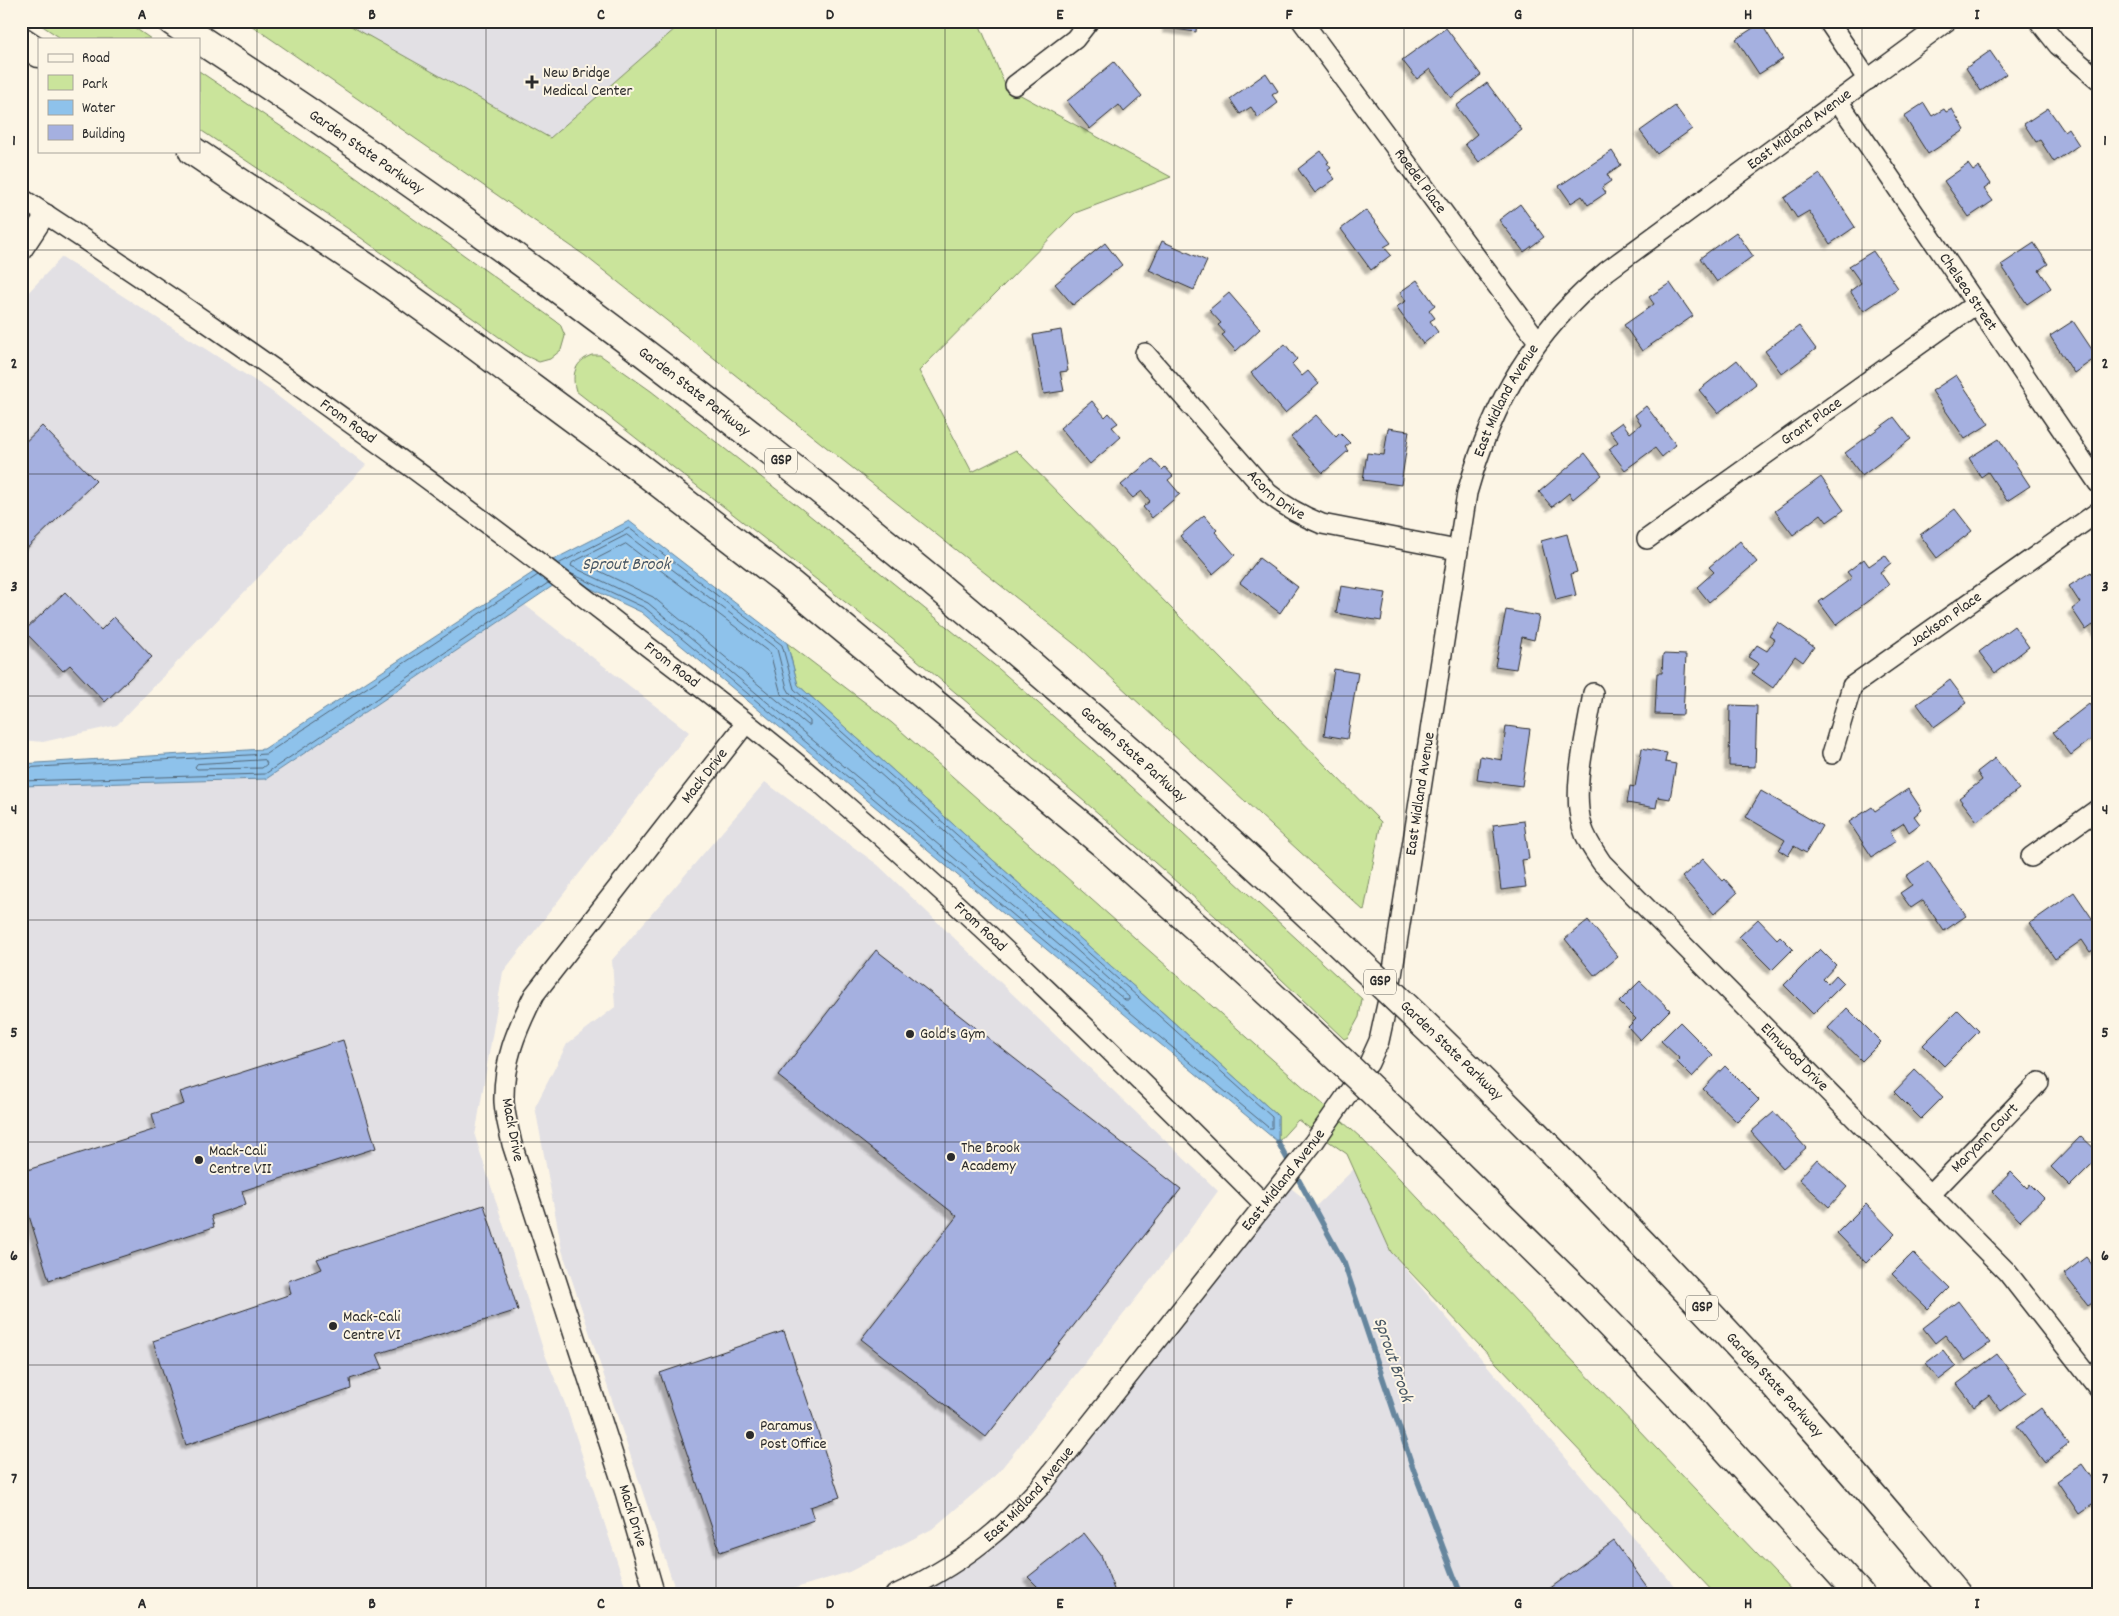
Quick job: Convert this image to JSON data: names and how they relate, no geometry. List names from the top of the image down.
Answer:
{
  "streets": {
    "highway": ["Garden State Parkway", "GSP"],
    "street": [
      "East Midland Avenue",
      "Roedel Place",
      "Chelsea Street",
      "From Road",
      "Grant Place",
      "Acorn Drive",
      "Jackson Place",
      "Mack Drive",
      "Elmwood Drive",
      "Maryann Court"
    ]
  },
  "crossings": [
    ["East Midland Avenue", "Roedel Place"],
    ["East Midland Avenue", "Chelsea Street"],
    ["East Midland Avenue", "From Road"],
    ["East Midland Avenue", "Acorn Drive"],
    ["Chelsea Street", "Grant Place"],
    ["From Road", "Mack Drive"],
    ["Elmwood Drive", "Maryann Court"]
  ],
  "water": ["Sprout Brook"],
  "places": {
    "health": ["New Bridge Medical Center"],
    "other": [
      "Gold's Gym",
      "The Brook Academy",
      "Mack-Cali Centre VII",
      "Mack-Cali Centre VI",
      "Paramus Post Office"
    ]
  },
  "legend": [
    "Road",
    "Park",
    "Water",
    "Building"
  ],
  "grid": {
    "columns": [
      "A",
      "B",
      "C",
      "D",
      "E",
      "F",
      "G",
      "H",
      "I"
    ],
    "rows": [
      "1",
      "2",
      "3",
      "4",
      "5",
      "6",
      "7"
    ]
  }
}
